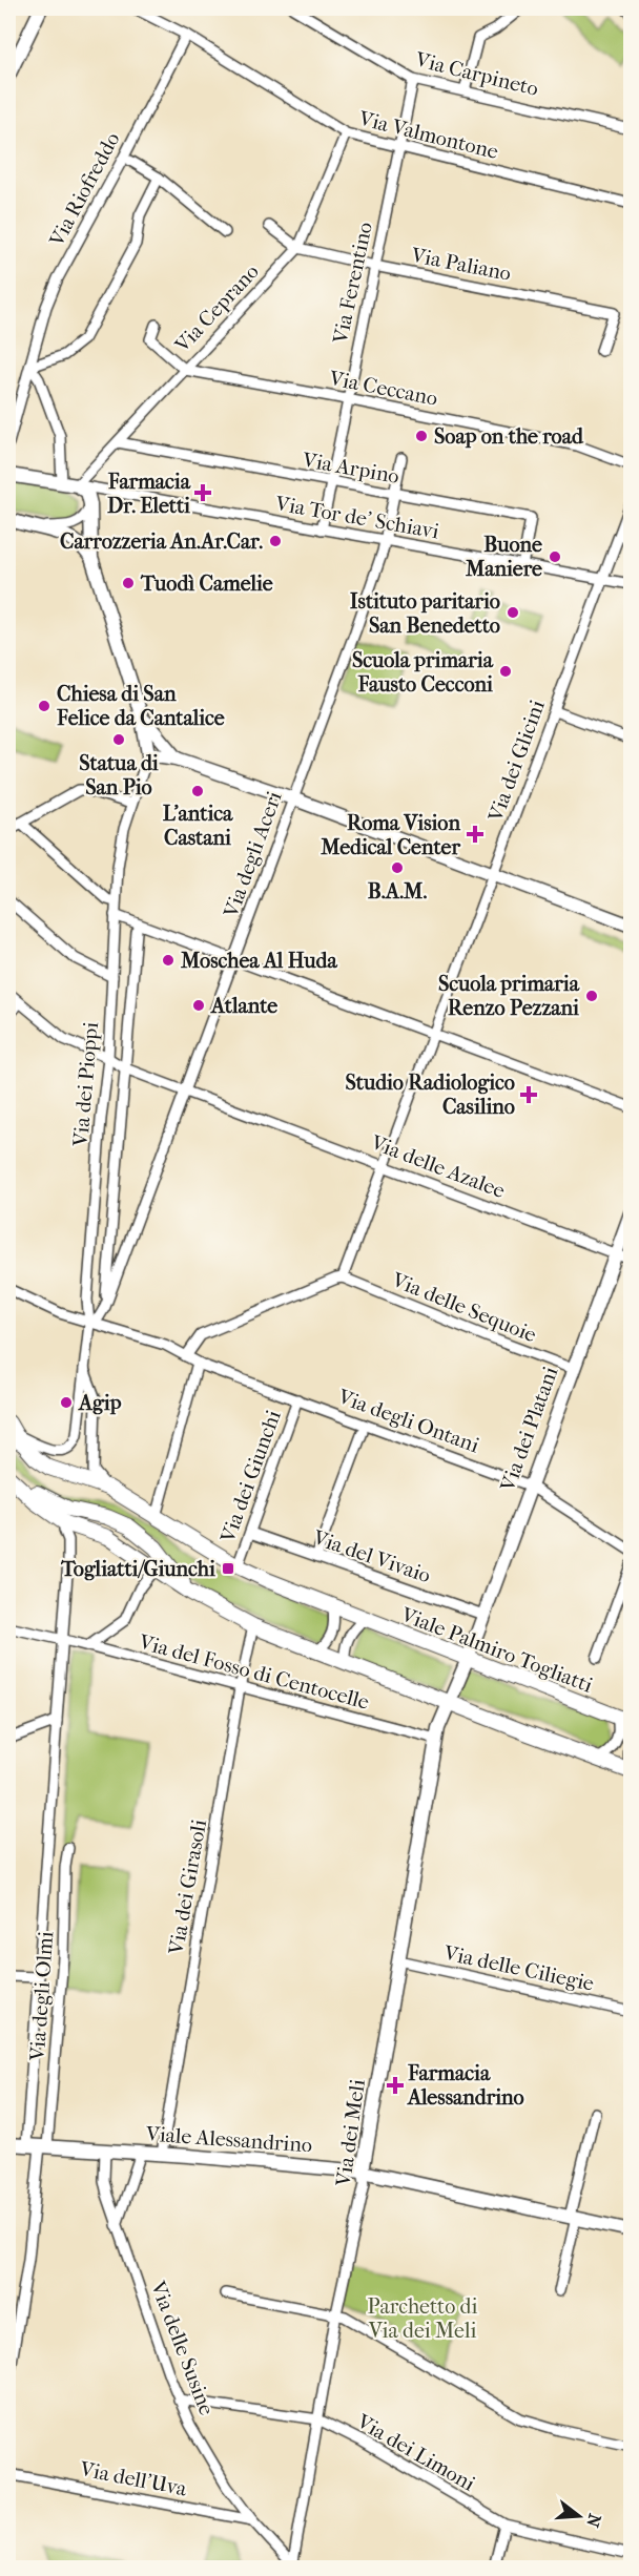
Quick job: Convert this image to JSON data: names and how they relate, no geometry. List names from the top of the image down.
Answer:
{
  "streets": {
    "main road": ["Viale Palmiro Togliatti"],
    "street": [
      "Via Carpineto",
      "Via Valmontone",
      "Via Riofreddo",
      "Via Paliano",
      "Via Ferentino",
      "Via Ceprano",
      "Via Ceccano",
      "Via Arpino",
      "Via Tor de' Schiavi",
      "Via dei Glicini",
      "Via degli Aceri",
      "Via dei Pioppi",
      "Via delle Azalee",
      "Via delle Sequoie",
      "Via degli Ontani",
      "Via dei Platani",
      "Via dei Giunchi",
      "Via del Vivaio",
      "Via del Fosso di Centocelle",
      "Via dei Girasoli",
      "Via delle Ciliegie",
      "Via degli Olmi",
      "Via dei Meli",
      "Viale Alessandrino",
      "Via delle Susine",
      "Via dei Limoni",
      "Via dell'Uva"
    ]
  },
  "crossings": [
    ["Via Carpineto", "Via Ferentino"],
    ["Via Valmontone", "Via Riofreddo"],
    ["Via Valmontone", "Via Ferentino"],
    ["Via Valmontone", "Via Ceprano"],
    ["Via Paliano", "Via Ferentino"],
    ["Via Paliano", "Via Ceprano"],
    ["Via Ferentino", "Via Ceccano"],
    ["Via Ferentino", "Via Arpino"],
    ["Via Ferentino", "Via Tor de' Schiavi"],
    ["Via Ceprano", "Via Ceccano"],
    ["Via Ceprano", "Via Arpino"],
    ["Via Ceprano", "Via Tor de' Schiavi"],
    ["Via Arpino", "Via Tor de' Schiavi"],
    ["Via Arpino", "Via degli Aceri"],
    ["Via Tor de' Schiavi", "Via dei Glicini"],
    ["Via Tor de' Schiavi", "Via degli Aceri"],
    ["Via dei Glicini", "Via delle Azalee"],
    ["Via dei Glicini", "Via delle Sequoie"],
    ["Via degli Aceri", "Via dei Pioppi"],
    ["Via degli Aceri", "Via delle Azalee"],
    ["Via degli Aceri", "Via degli Ontani"],
    ["Via dei Pioppi", "Via delle Azalee"],
    ["Via dei Pioppi", "Via degli Ontani"],
    ["Via dei Pioppi", "Viale Palmiro Togliatti"],
    ["Via delle Azalee", "Via dei Platani"],
    ["Via delle Sequoie", "Via dei Platani"],
    ["Via degli Ontani", "Via dei Platani"],
    ["Via degli Ontani", "Via dei Giunchi"],
    ["Via dei Platani", "Via del Vivaio"],
    ["Via dei Platani", "Viale Palmiro Togliatti"],
    ["Via dei Platani", "Via dei Meli"],
    ["Via dei Giunchi", "Via del Vivaio"],
    ["Via dei Giunchi", "Viale Palmiro Togliatti"],
    ["Via del Fosso di Centocelle", "Via dei Girasoli"],
    ["Via del Fosso di Centocelle", "Via degli Olmi"],
    ["Via del Fosso di Centocelle", "Via dei Meli"],
    ["Via dei Girasoli", "Viale Alessandrino"],
    ["Via delle Ciliegie", "Via dei Meli"],
    ["Via degli Olmi", "Viale Alessandrino"],
    ["Via dei Meli", "Viale Alessandrino"],
    ["Via dei Meli", "Via delle Susine"],
    ["Via dei Meli", "Via dei Limoni"],
    ["Viale Alessandrino", "Via delle Susine"],
    ["Via delle Susine", "Via dei Limoni"],
    ["Via delle Susine", "Via dell'Uva"]
  ],
  "parks": ["Parchetto di Via dei Meli"],
  "places": {
    "other": [
      "Soap on the road",
      "Carrozzeria An.Ar.Car.",
      "Buone Maniere",
      "Tuodì Camelie",
      "Istituto paritario San Benedetto",
      "Scuola primaria Fausto Cecconi",
      "Chiesa di San Felice da Cantalice",
      "Statua di San Pio",
      "L'antica Castani",
      "B.A.M.",
      "Moschea Al Huda",
      "Scuola primaria Renzo Pezzani",
      "Atlante",
      "Agip"
    ],
    "health": [
      "Farmacia Dr. Eletti",
      "Roma Vision Medical Center",
      "Studio Radiologico Casilino",
      "Farmacia Alessandrino"
    ],
    "transit": ["Togliatti/Giunchi"]
  },
  "north": "right"
}
